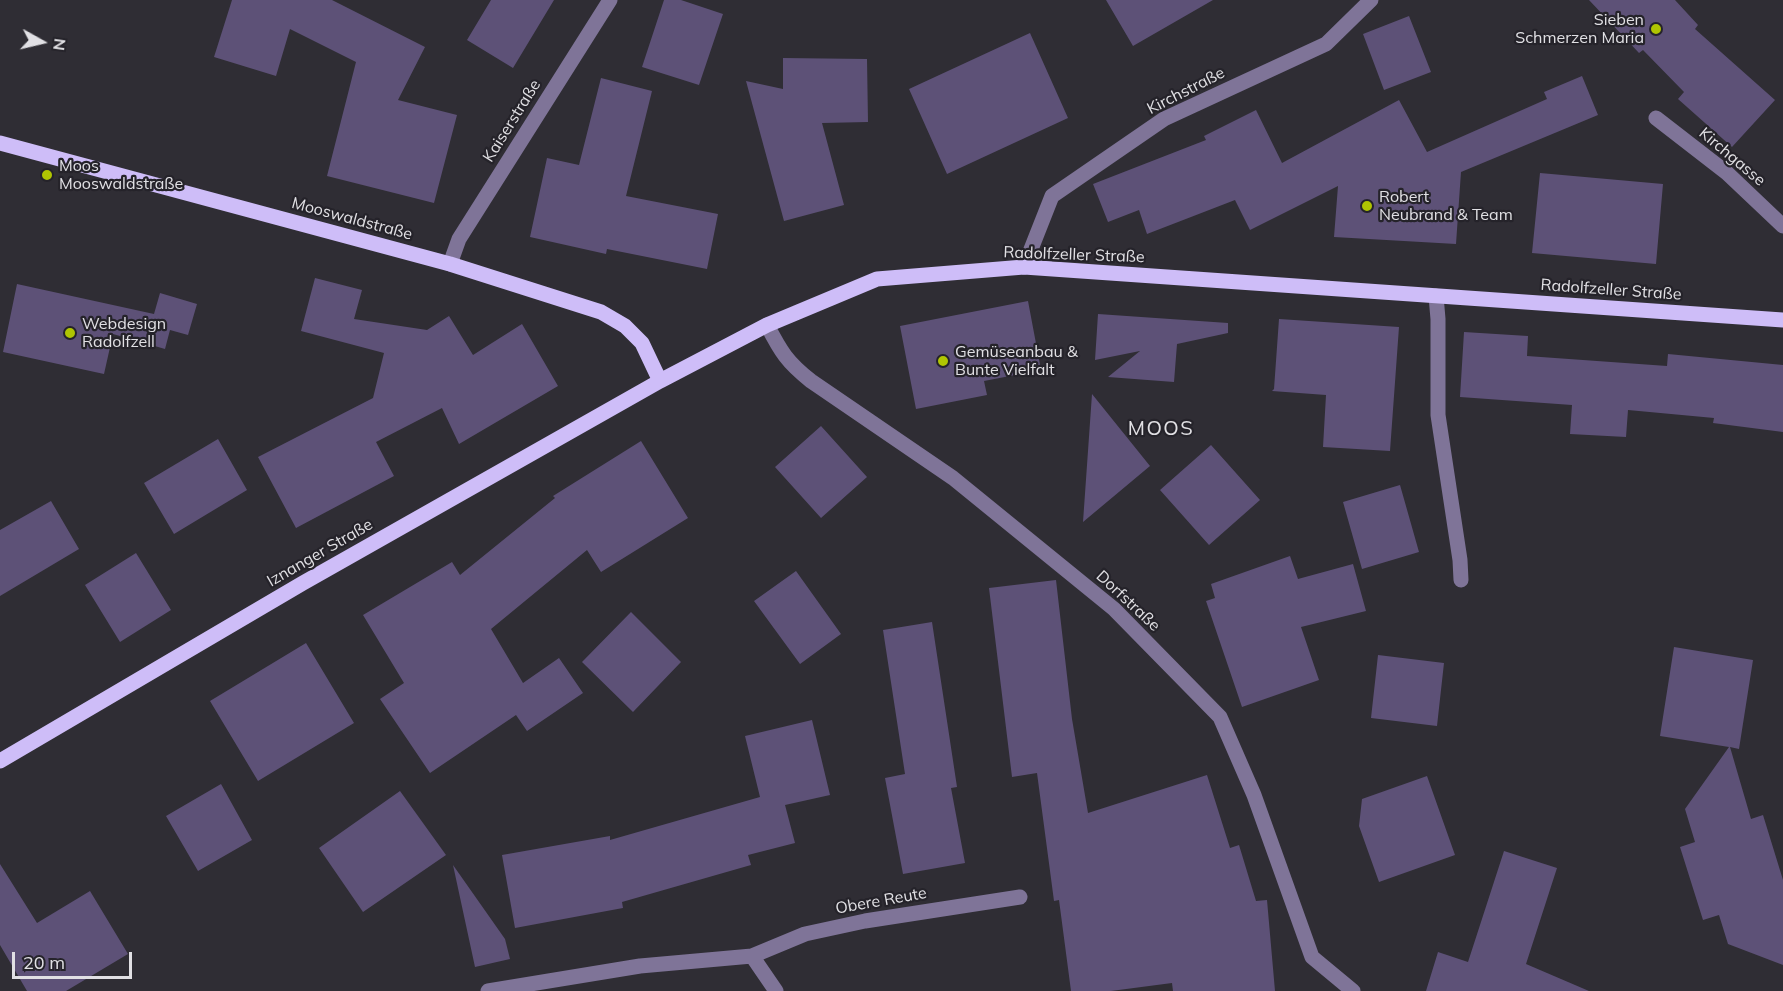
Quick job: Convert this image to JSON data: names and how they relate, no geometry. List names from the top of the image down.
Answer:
{
  "streets": {
    "main road": ["Mooswaldstraße", "Radolfzeller Straße", "Iznanger Straße"],
    "street": [
      "Kirchstraße",
      "Kaiserstraße",
      "Kirchgasse",
      "Dorfstraße",
      "Obere Reute"
    ]
  },
  "crossings": [
    ["Kirchstraße", "Radolfzeller Straße"],
    ["Kaiserstraße", "Mooswaldstraße"],
    ["Mooswaldstraße", "Radolfzeller Straße"],
    ["Mooswaldstraße", "Iznanger Straße"],
    ["Radolfzeller Straße", "Iznanger Straße"],
    ["Radolfzeller Straße", "Dorfstraße"]
  ],
  "districts": ["MOOS"],
  "places": [
    "Sieben Schmerzen Maria",
    "Moos Mooswaldstraße",
    "Robert Neubrand & Team",
    "Webdesign Radolfzell",
    "Gemüseanbau & Bunte Vielfalt"
  ],
  "scale_bar": "20 m",
  "north": "right"
}
